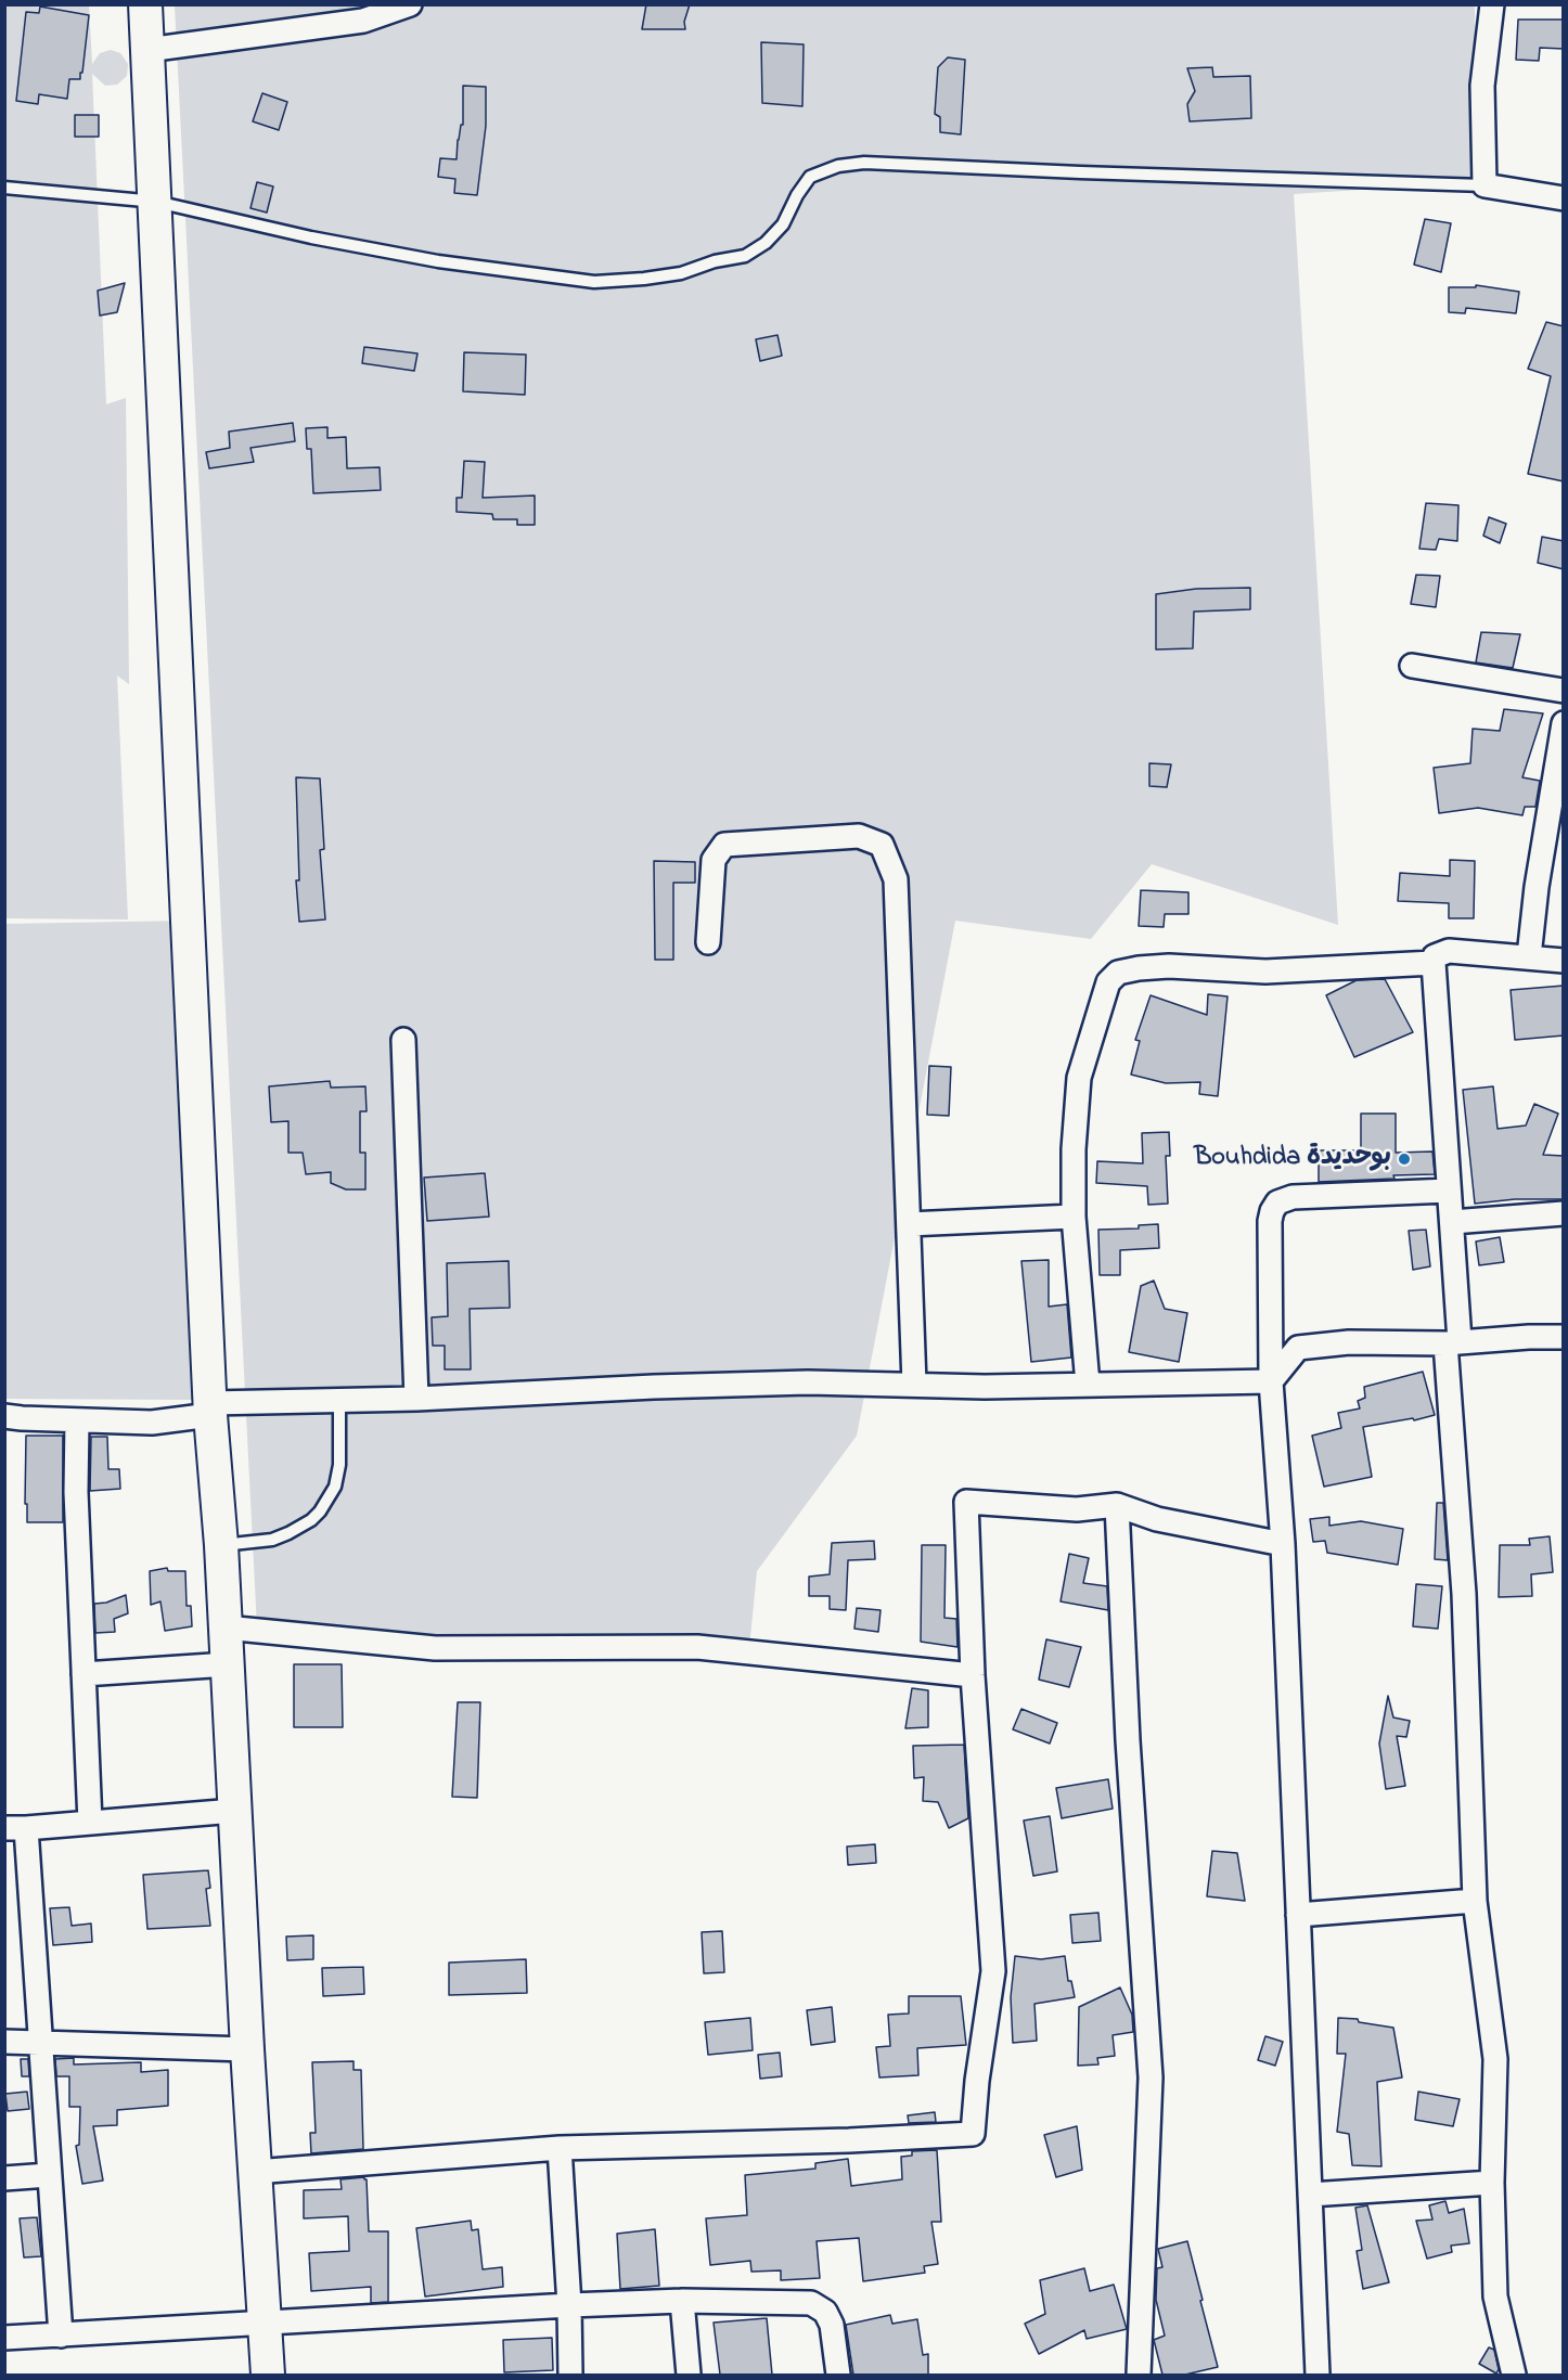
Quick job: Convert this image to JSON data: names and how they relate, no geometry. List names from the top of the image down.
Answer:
{
  "places": ["Bouhdida بوحديدة"]
}
